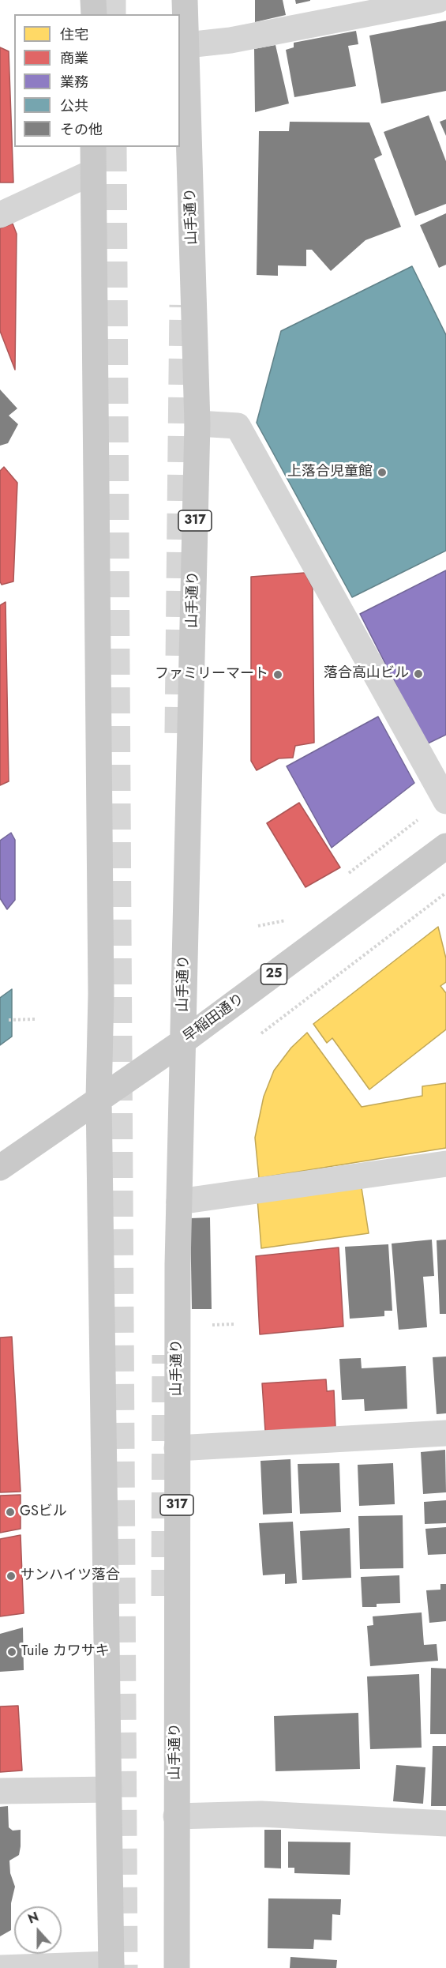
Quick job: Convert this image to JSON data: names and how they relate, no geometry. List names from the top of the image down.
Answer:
{
  "streets": {
    "main road": [
      "山手通り",
      "317",
      "25",
      "早稲田通り"
    ]
  },
  "crossings": [
    ["山手通り", "早稲田通り"]
  ],
  "places": [
    "上落合児童館",
    "落合高山ビル",
    "ファミリーマート",
    "GSビル",
    "サンハイツ落合",
    "Tuile カワサキ"
  ],
  "legend": [
    "住宅",
    "商業",
    "業務",
    "公共",
    "その他"
  ],
  "north": "top"
}
